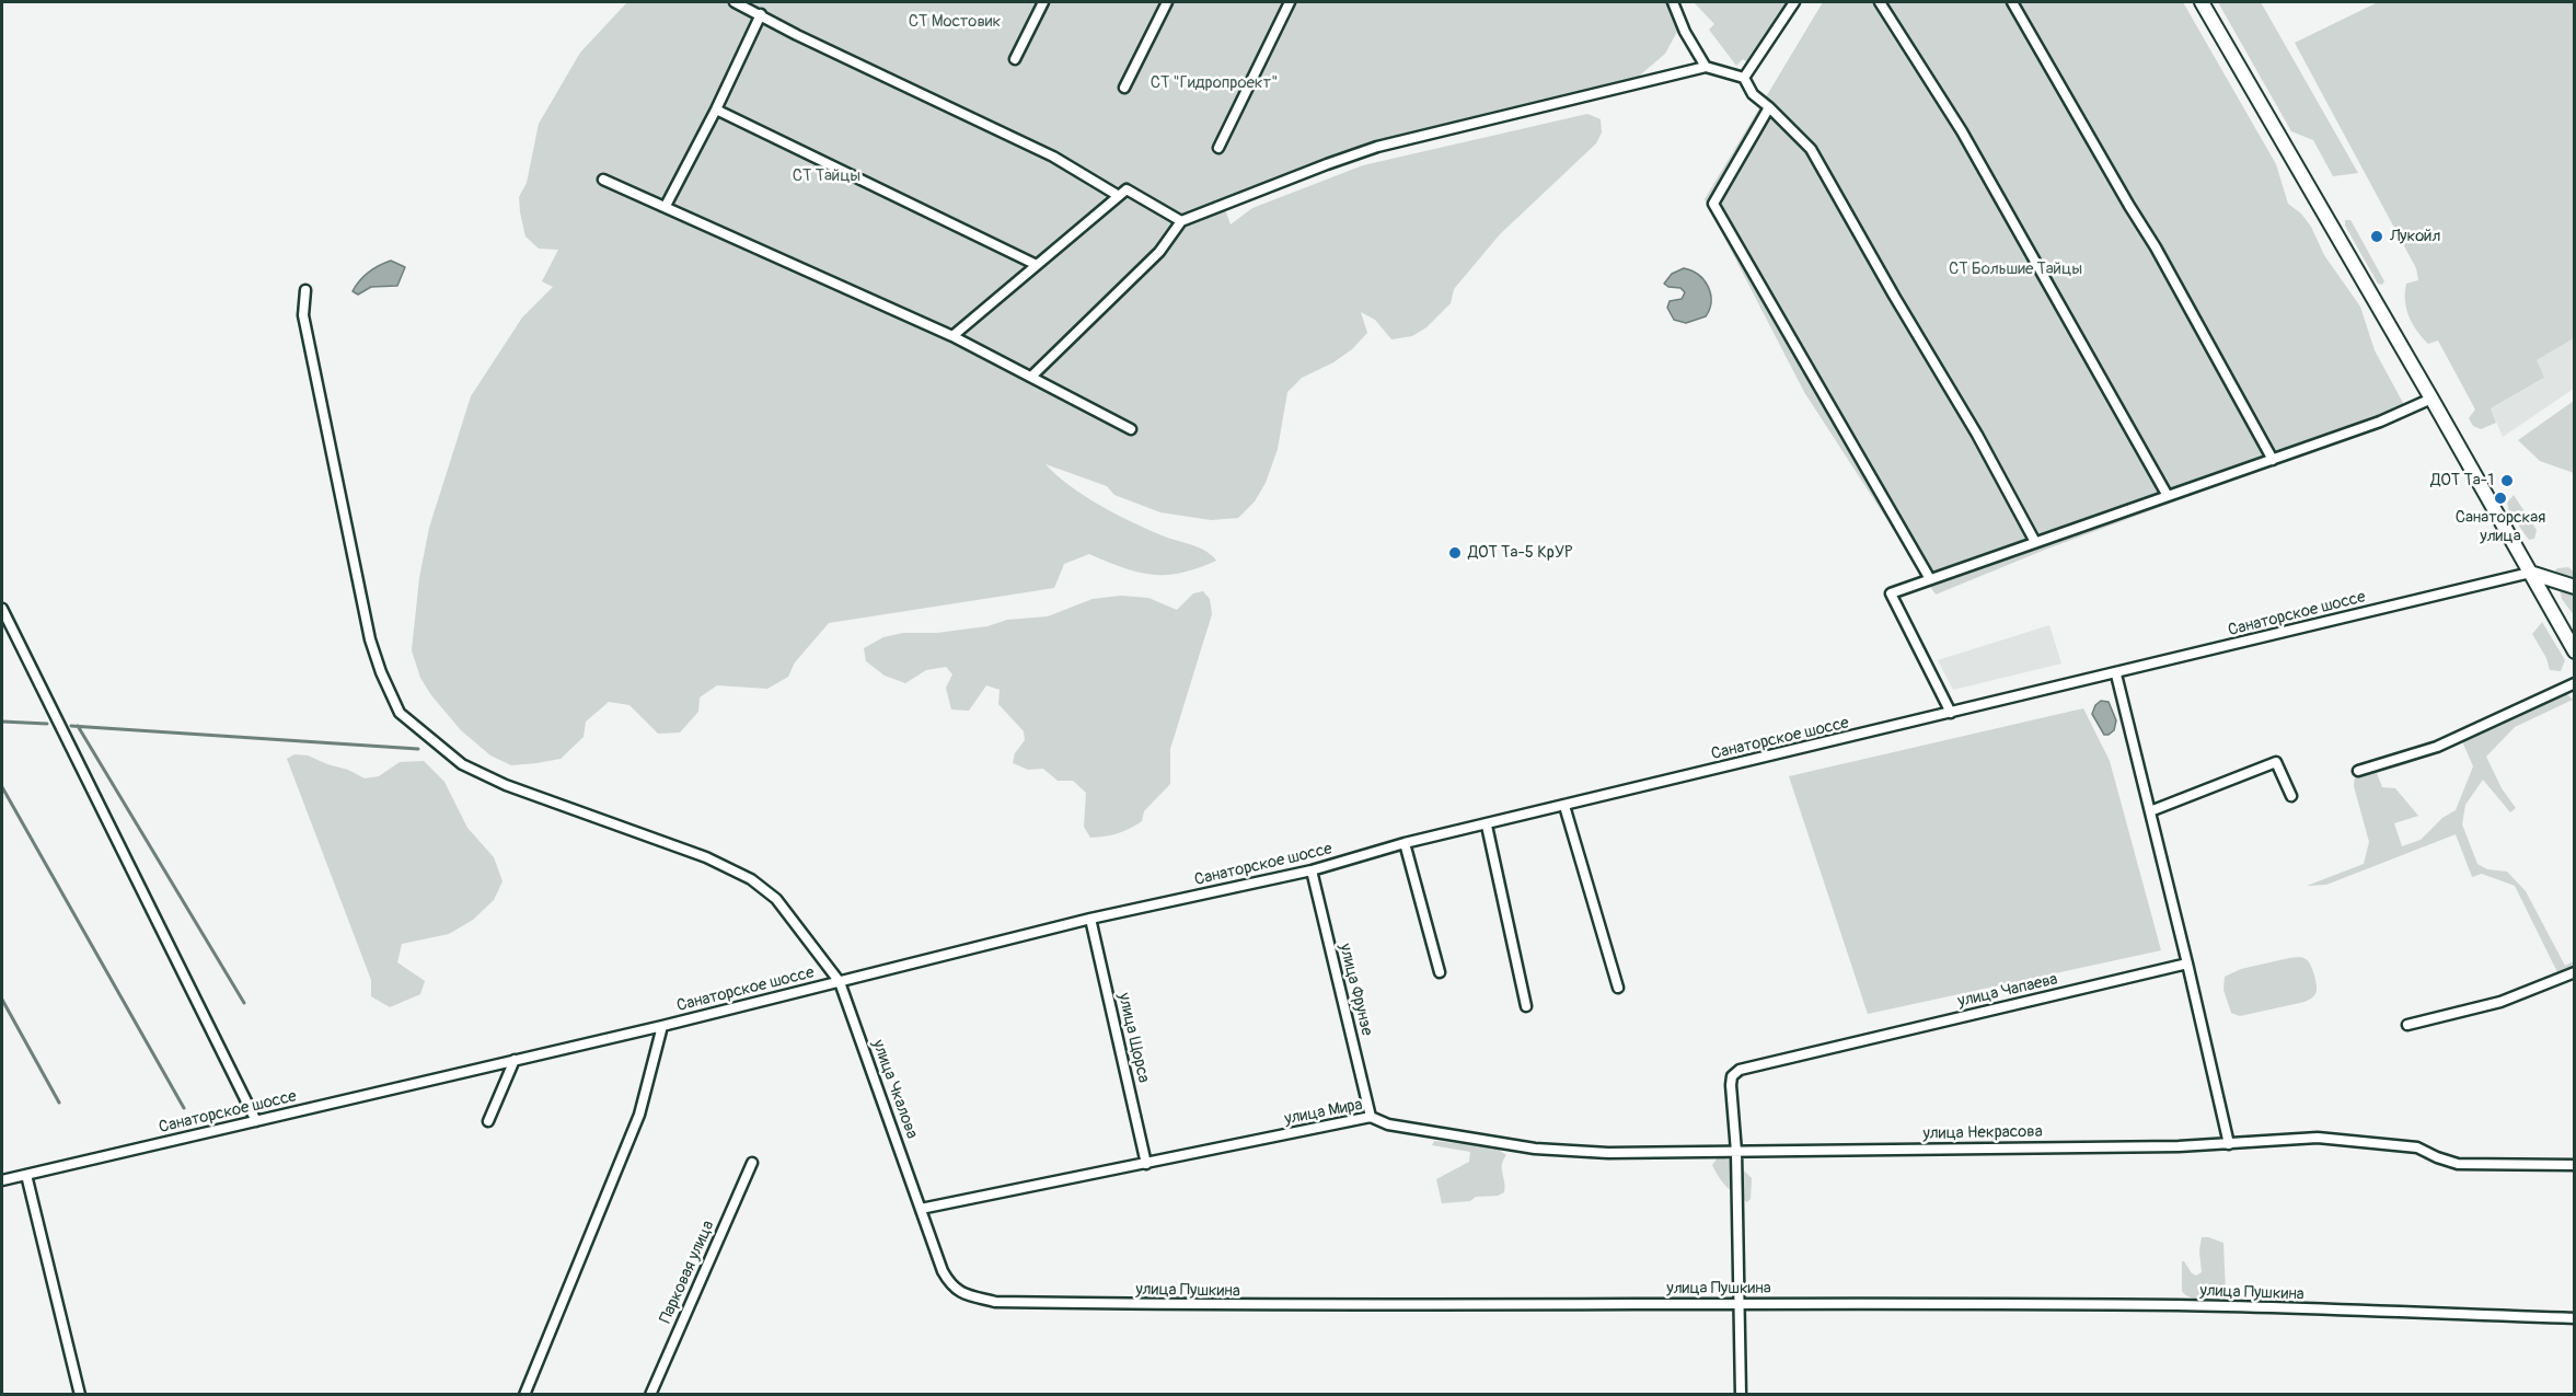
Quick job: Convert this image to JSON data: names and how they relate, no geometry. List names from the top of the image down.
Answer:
{
  "streets": {
    "street": [
      "Санаторское шоссе",
      "улица Фрунзе",
      "улица Чапаева",
      "улица Щорса",
      "улица Чкалова",
      "улица Мира",
      "улица Некрасова",
      "Парковая улица",
      "улица Пушкина"
    ]
  },
  "crossings": [
    ["Санаторское шоссе", "улица Фрунзе"],
    ["Санаторское шоссе", "улица Щорса"],
    ["Санаторское шоссе", "улица Чкалова"],
    ["улица Фрунзе", "улица Мира"],
    ["улица Чапаева", "улица Мира"],
    ["улица Чапаева", "улица Некрасова"],
    ["улица Щорса", "улица Мира"],
    ["улица Чкалова", "улица Мира"],
    ["улица Чкалова", "улица Пушкина"],
    ["улица Мира", "улица Некрасова"],
    ["улица Мира", "улица Пушкина"]
  ],
  "parks": [
    "СТ Мостовик",
    "СТ \"Гидропроект\"",
    "СТ Тайцы",
    "СТ Большие Тайцы"
  ],
  "places": [
    "Лукойл",
    "ДОТ Та-1",
    "Санаторская улица",
    "ДОТ Та-5 КрУР"
  ]
}
